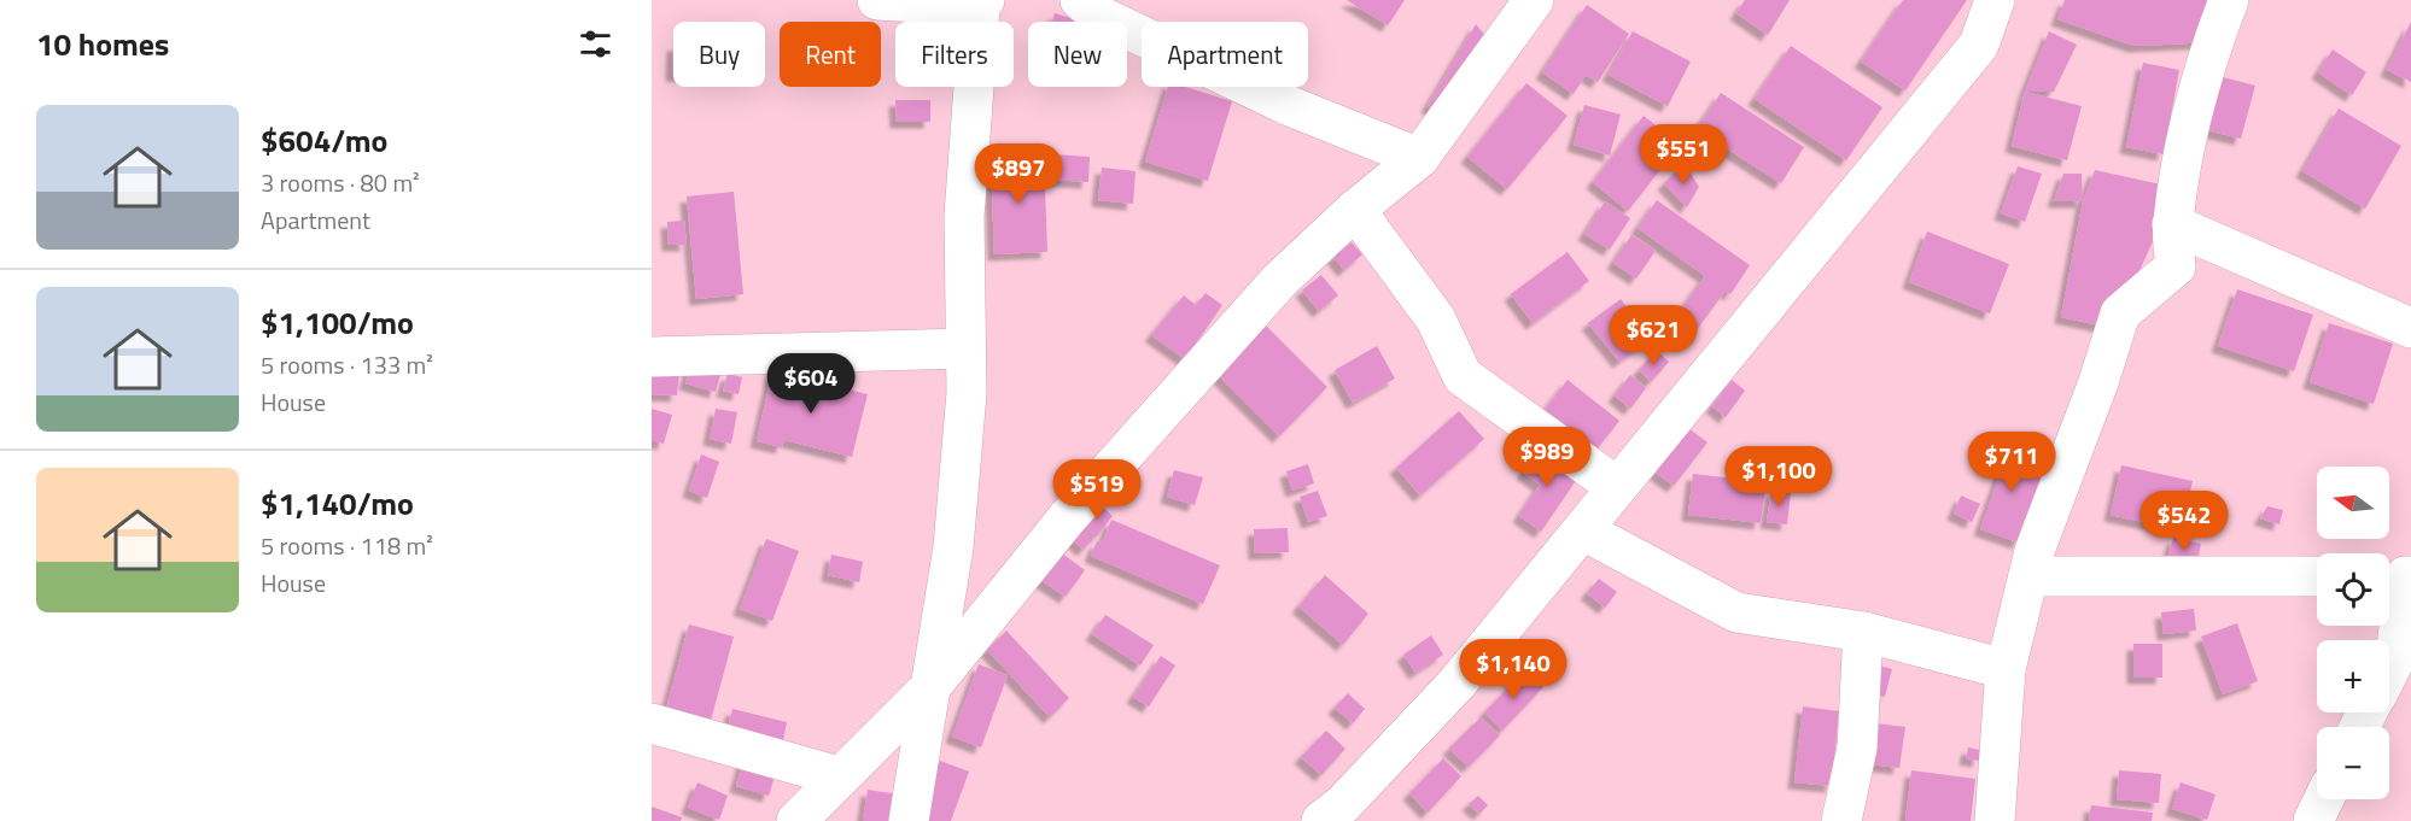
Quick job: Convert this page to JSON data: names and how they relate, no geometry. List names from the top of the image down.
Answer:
{
  "north": "left",
  "page": {
    "heading": "10 homes",
    "chip": [
      "Buy",
      "Rent",
      "Filters",
      "New",
      "Apartment"
    ],
    "list": [
      {
        "name": "$604/mo",
        "note": "3 rooms · 80 m² · Apartment"
      },
      {
        "name": "$1,100/mo",
        "note": "5 rooms · 133 m² · House"
      },
      {
        "name": "$1,140/mo",
        "note": "5 rooms · 118 m² · House"
      }
    ],
    "price": [
      "$551",
      "$897",
      "$621",
      "$604",
      "$989",
      "$711",
      "$1,100",
      "$519",
      "$542",
      "$1,140"
    ],
    "map_buttons": ["+", "−"]
  }
}
